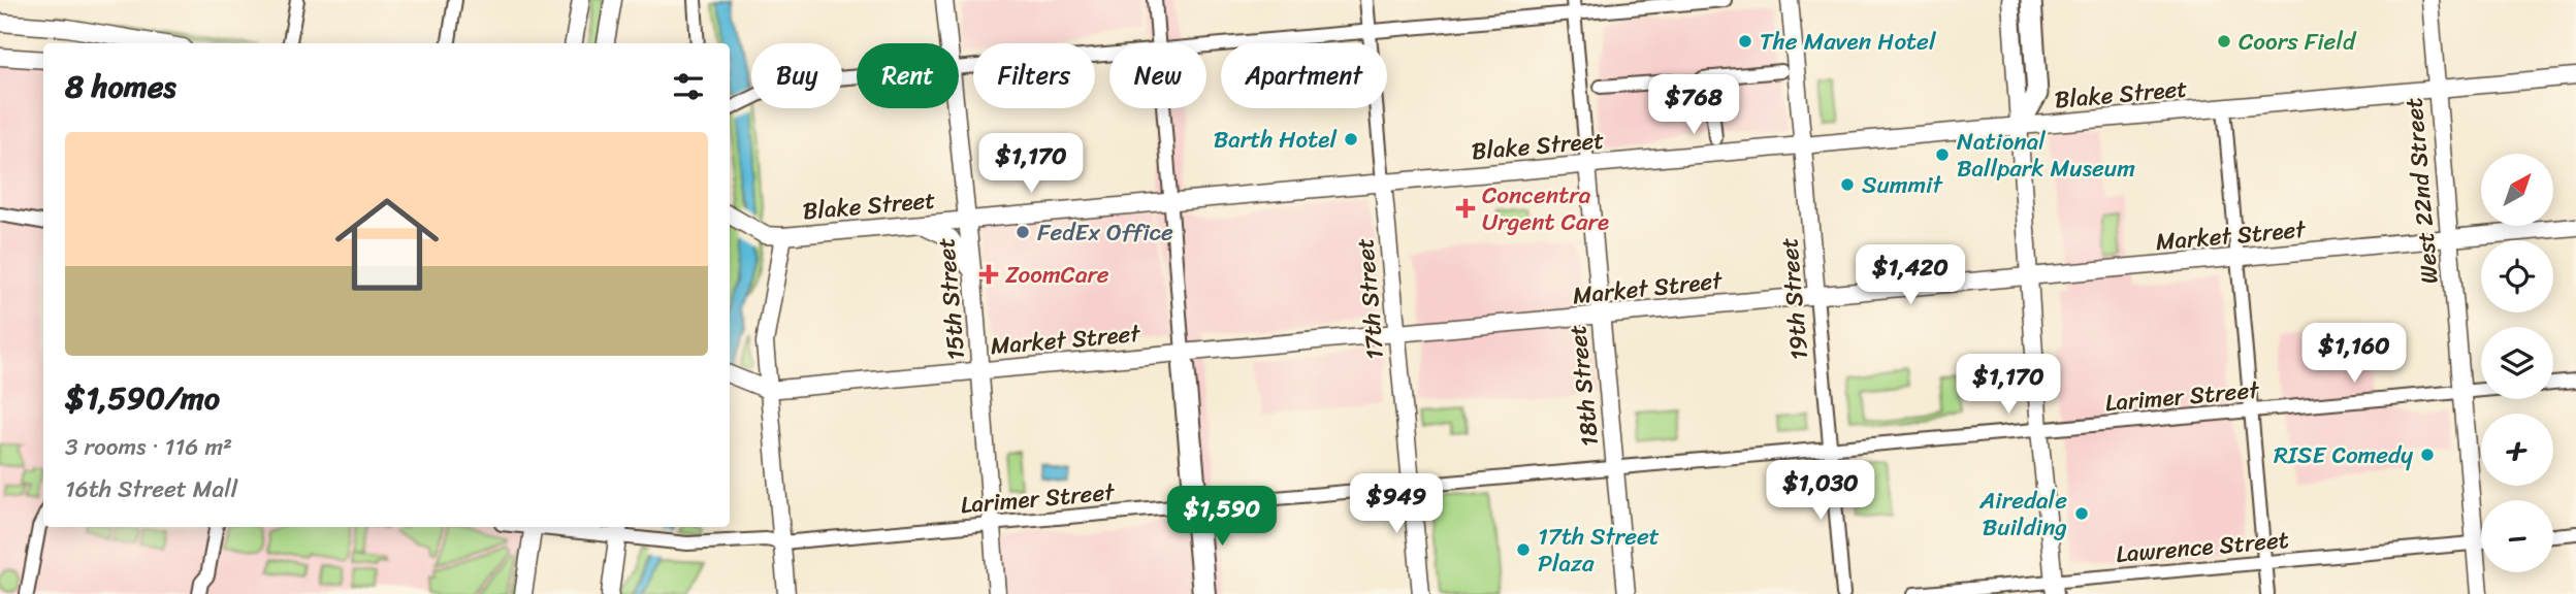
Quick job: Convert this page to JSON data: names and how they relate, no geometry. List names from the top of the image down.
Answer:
{
  "streets": {
    "main road": [
      "Blake Street",
      "West 22nd Street",
      "Market Street",
      "15th Street",
      "17th Street",
      "19th Street",
      "18th Street"
    ],
    "street": ["Larimer Street", "Lawrence Street"]
  },
  "crossings": [
    ["Blake Street", "West 22nd Street"],
    ["Blake Street", "15th Street"],
    ["Blake Street", "17th Street"],
    ["Blake Street", "19th Street"],
    ["Blake Street", "18th Street"],
    ["West 22nd Street", "Market Street"],
    ["West 22nd Street", "Larimer Street"],
    ["West 22nd Street", "Lawrence Street"],
    ["Market Street", "15th Street"],
    ["Market Street", "17th Street"],
    ["Market Street", "19th Street"],
    ["Market Street", "18th Street"],
    ["15th Street", "Larimer Street"],
    ["17th Street", "Larimer Street"],
    ["19th Street", "Larimer Street"],
    ["18th Street", "Larimer Street"]
  ],
  "places": {
    "other": [
      "The Maven Hotel",
      "Coors Field",
      "Barth Hotel",
      "National Ballpark Museum",
      "Summit",
      "FedEx Office",
      "RISE Comedy",
      "Airedale Building",
      "17th Street Plaza"
    ],
    "health": ["Concentra Urgent Care", "ZoomCare"]
  },
  "north": "top right",
  "page": {
    "chip": [
      "Buy",
      "Rent",
      "Filters",
      "New",
      "Apartment"
    ],
    "heading": "8 homes",
    "price": [
      "$768",
      "$1,170",
      "$1,420",
      "$1,160",
      "$1,170",
      "$1,030",
      "$949",
      "$1,590"
    ],
    "list": [
      {
        "name": "$1,590/mo",
        "note": "3 rooms · 116 m² · 16th Street Mall"
      }
    ],
    "map_buttons": ["+", "−"]
  }
}
